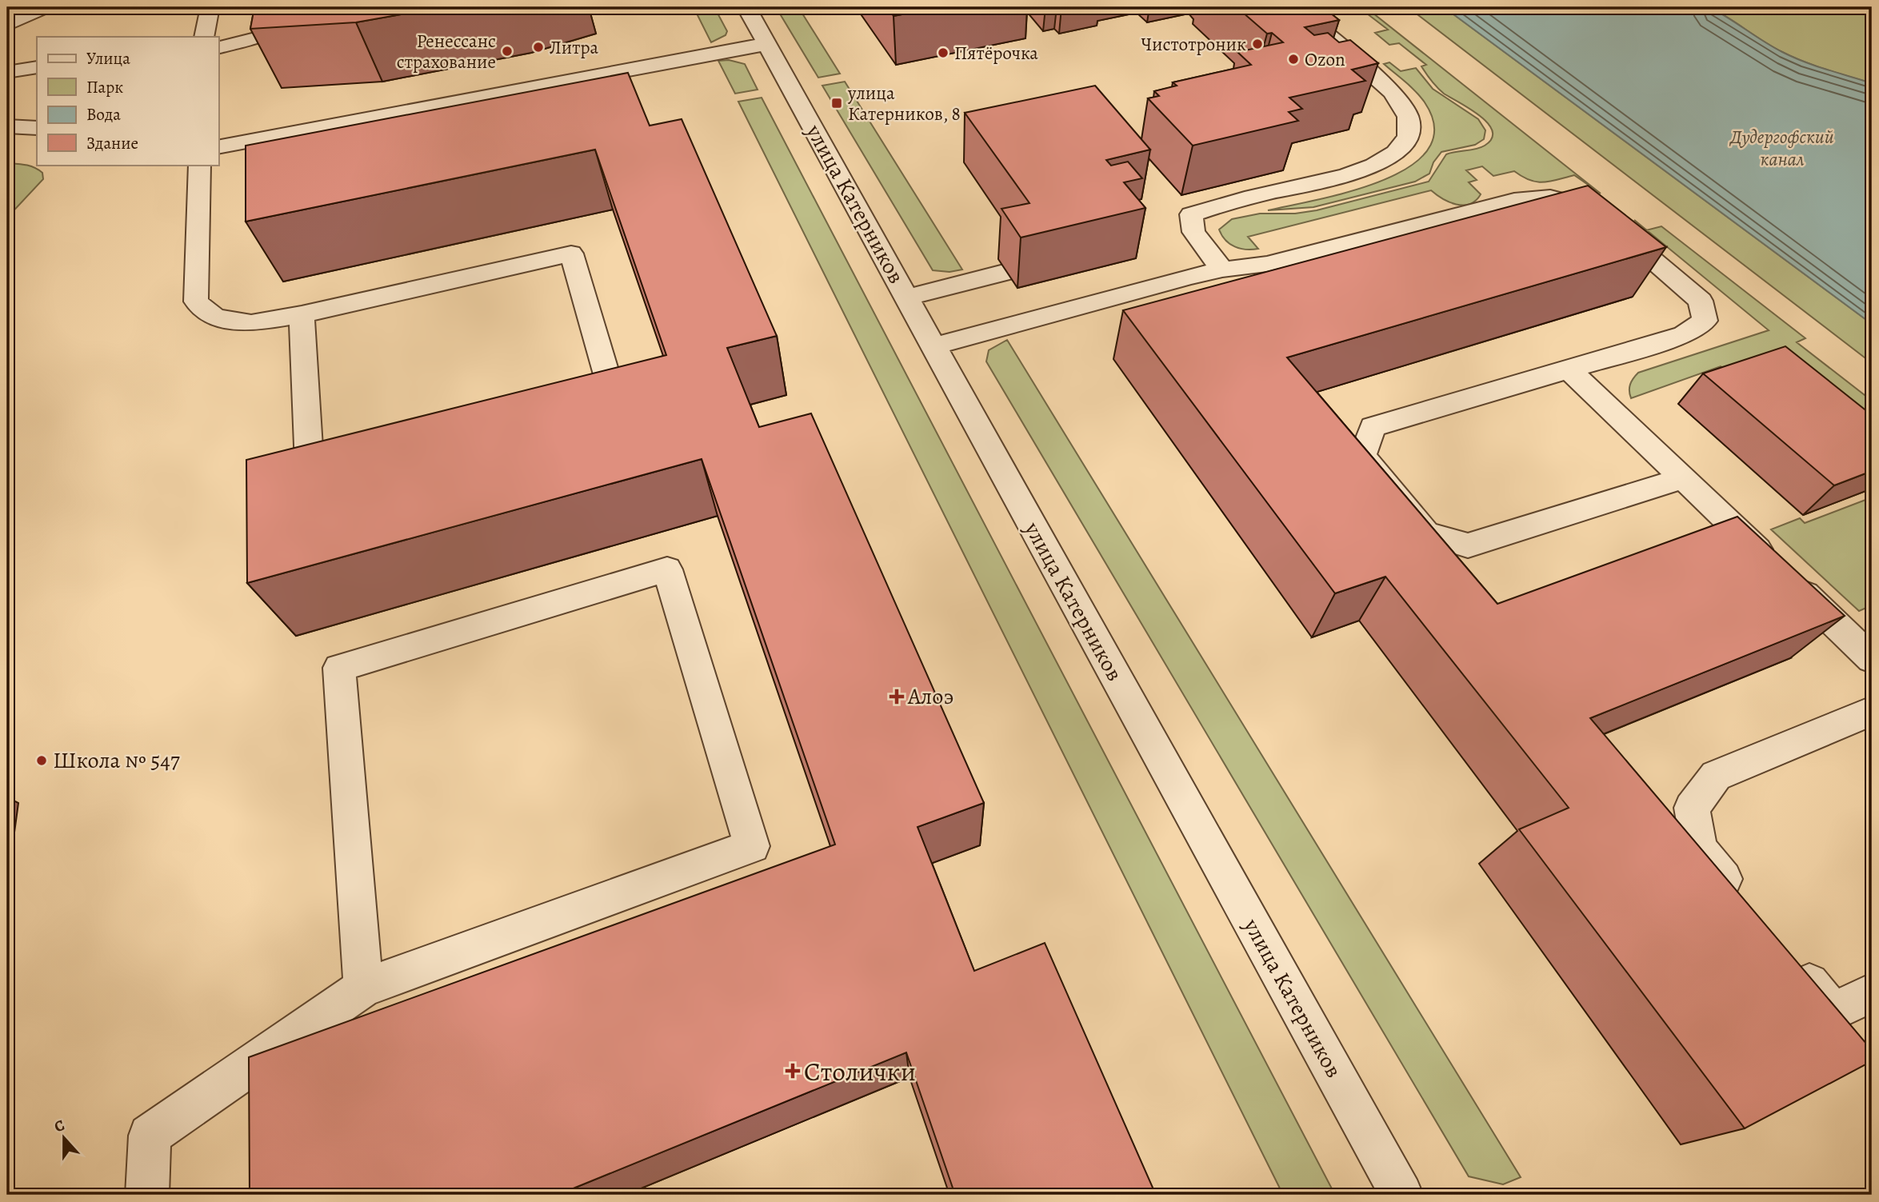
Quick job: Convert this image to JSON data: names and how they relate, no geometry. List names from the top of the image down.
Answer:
{
  "streets": {
    "street": ["улица Катерников"]
  },
  "water": ["Дудергофский канал"],
  "places": {
    "other": [
      "Чистотроник",
      "Литра",
      "Ренессанс страхование",
      "Пятёрочка",
      "Ozon",
      "Школа № 547"
    ],
    "transit": ["улица Катерников, 8"],
    "health": ["Алоэ", "Столички"]
  },
  "legend": [
    "Улица",
    "Парк",
    "Вода",
    "Здание"
  ],
  "north": "top"
}
